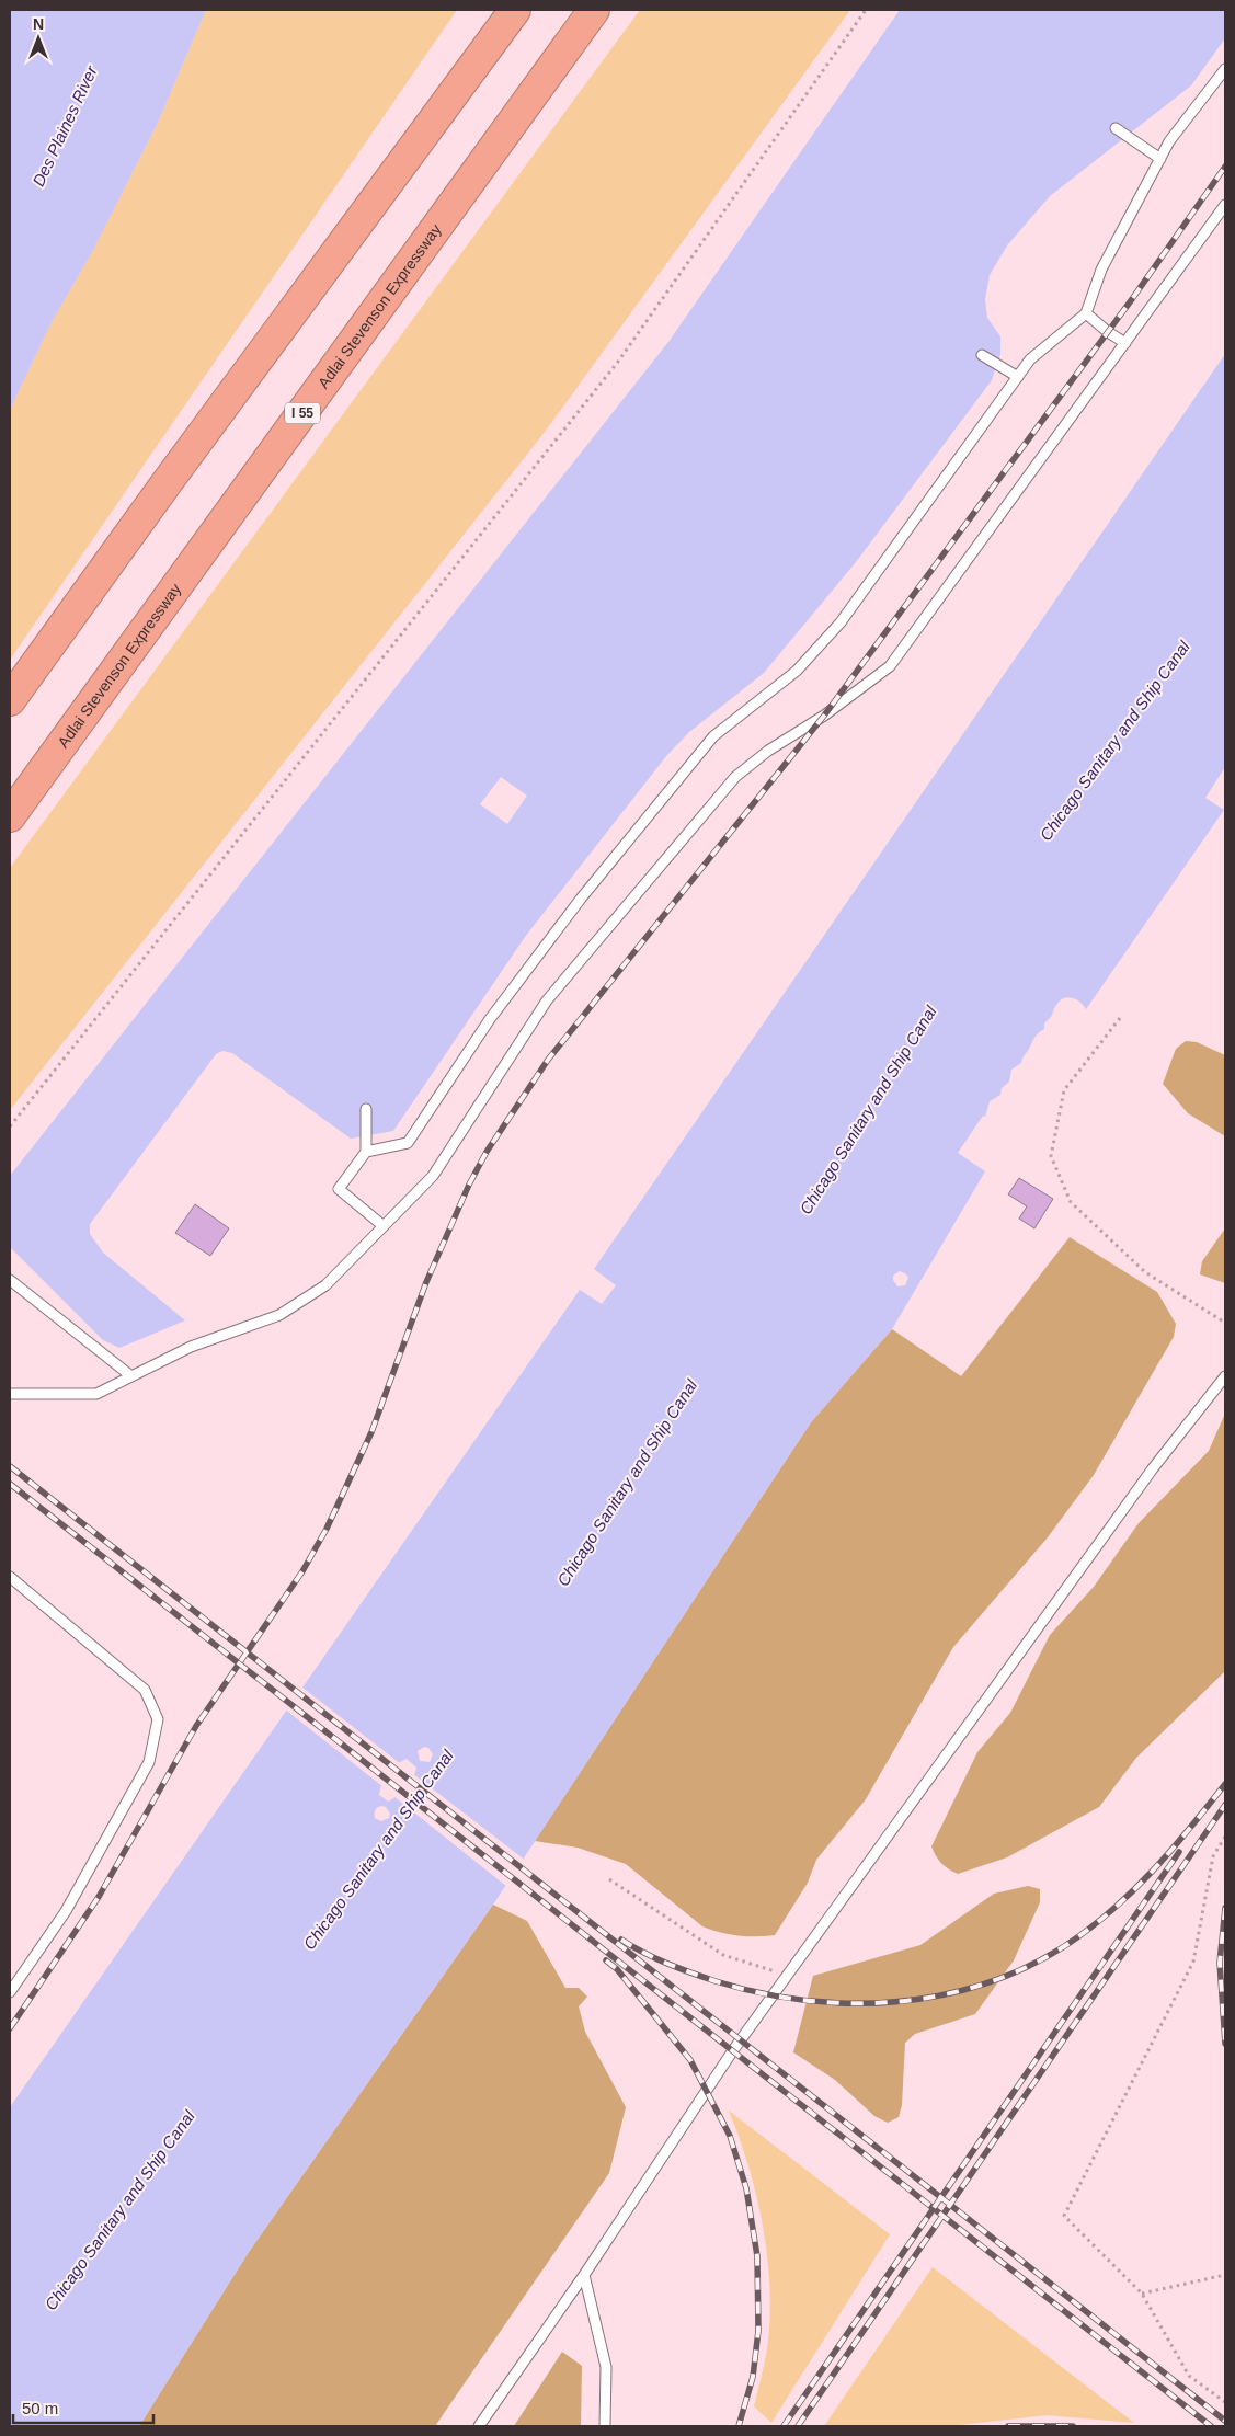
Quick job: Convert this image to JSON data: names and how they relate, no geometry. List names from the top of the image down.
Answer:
{
  "streets": {
    "highway": ["Adlai Stevenson Expressway", "I 55"]
  },
  "water": ["Des Plaines River", "Chicago Sanitary and Ship Canal"],
  "scale_bar": "50 m",
  "north": "top"
}
